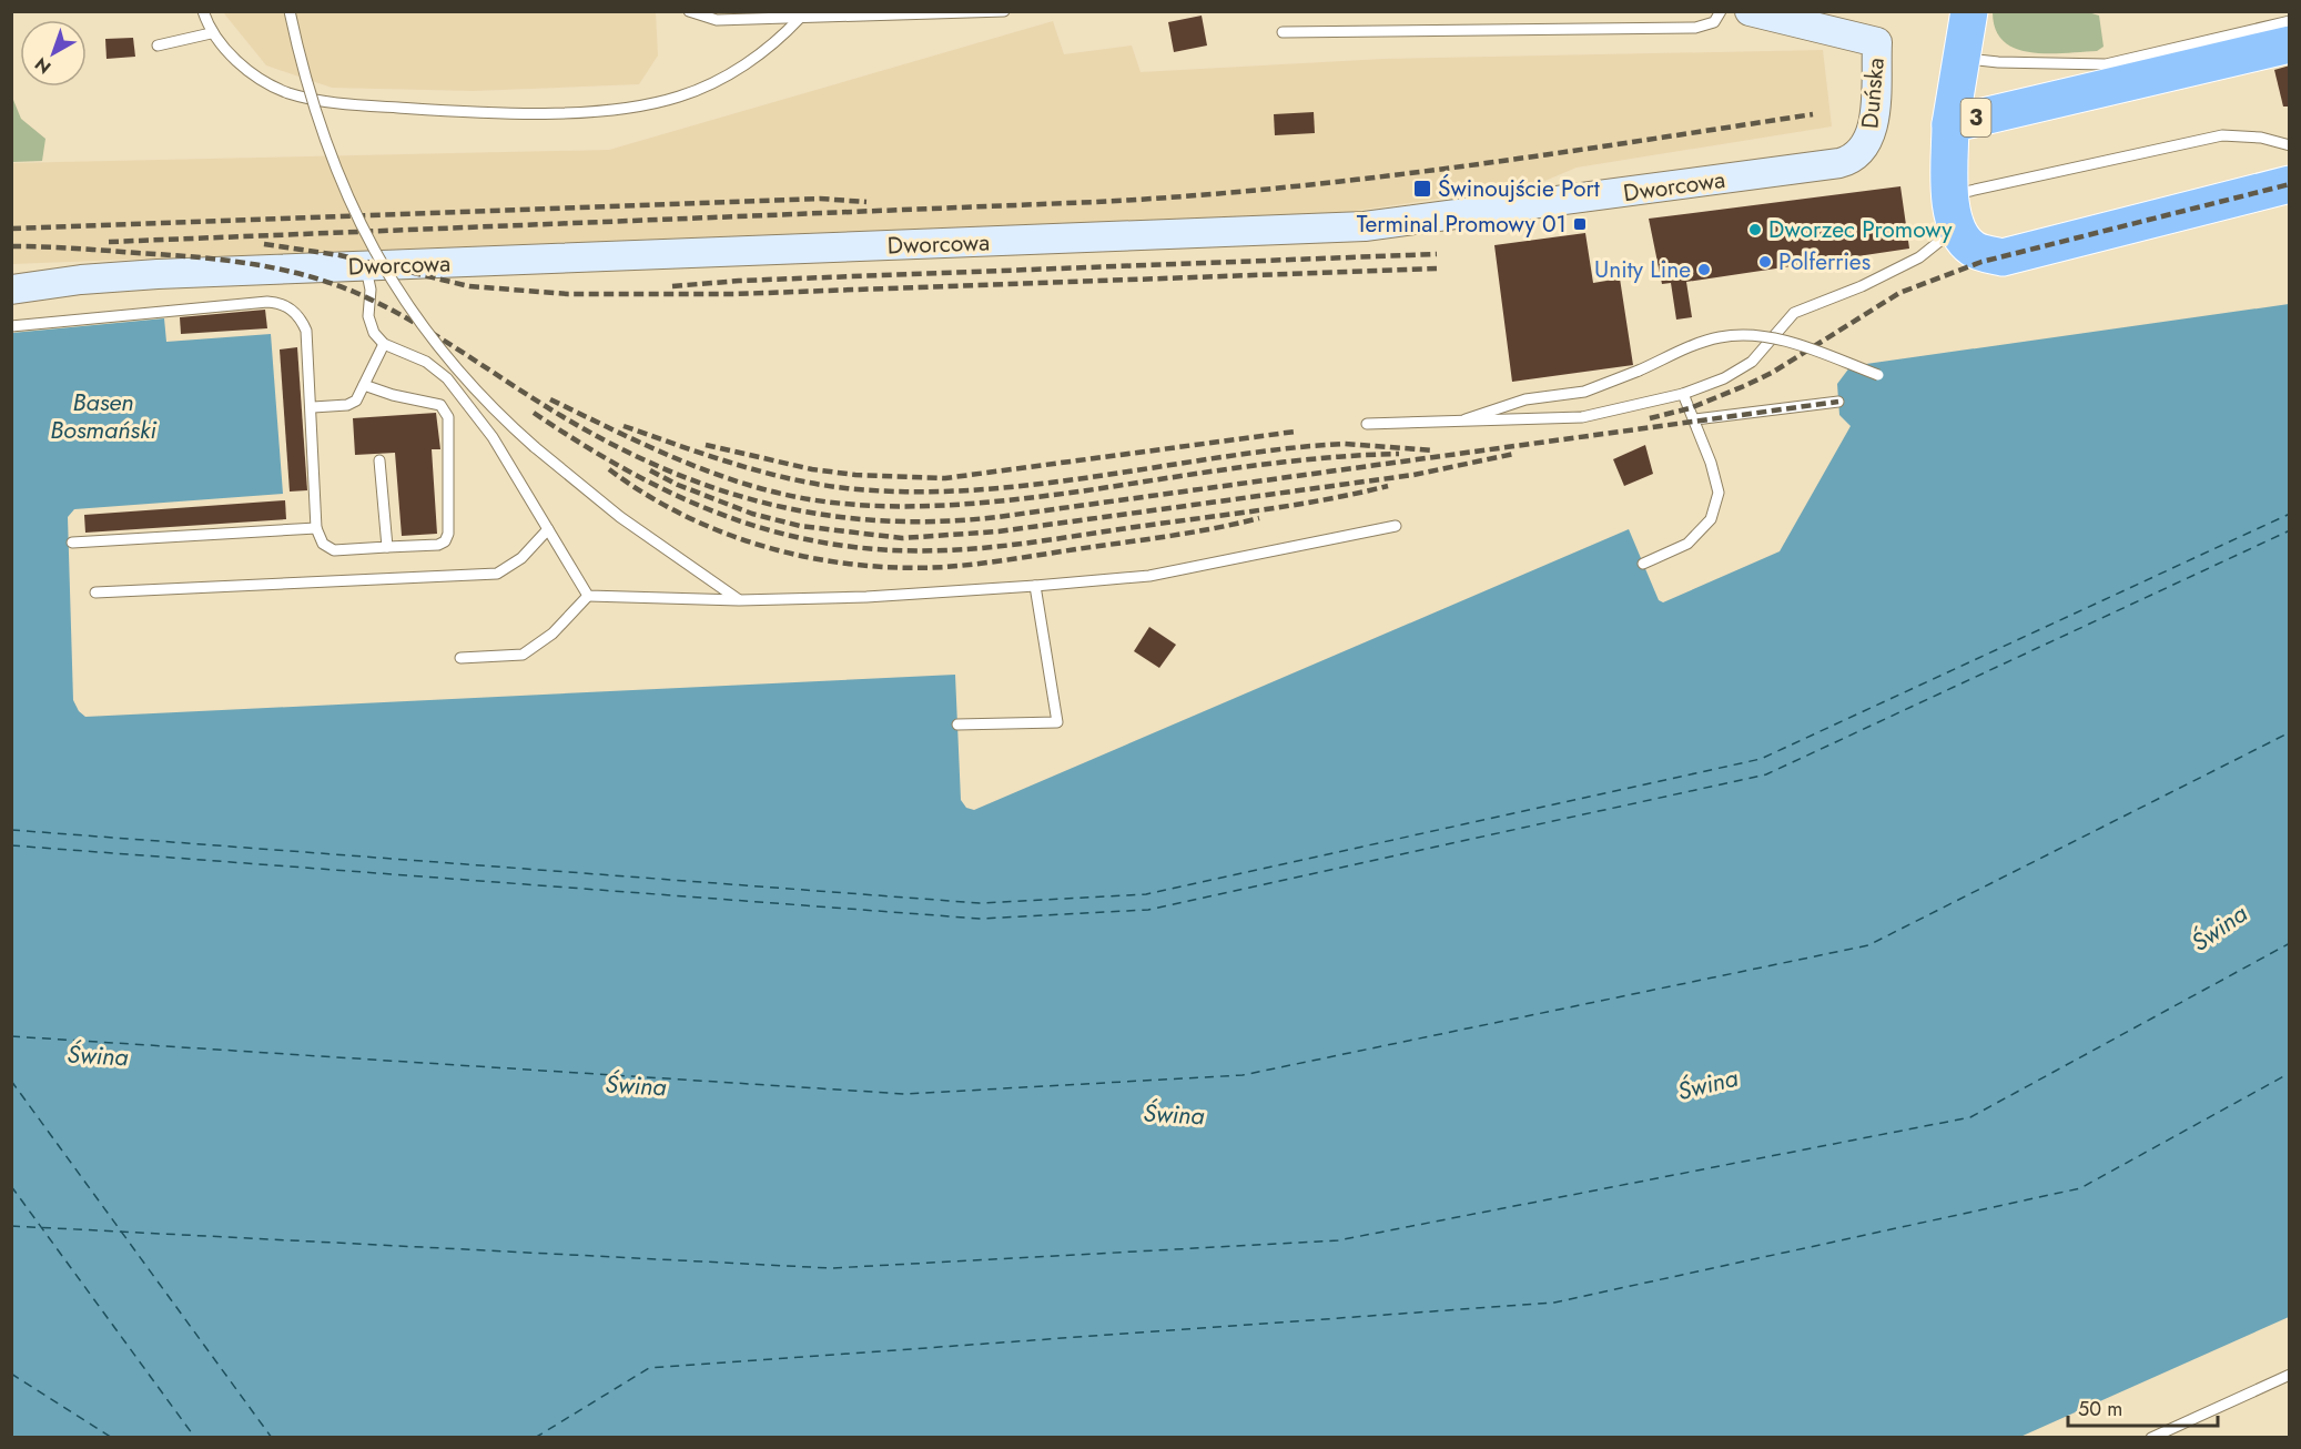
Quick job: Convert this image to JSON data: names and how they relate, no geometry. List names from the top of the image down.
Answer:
{
  "streets": {
    "highway": ["3"],
    "street": ["Duńska", "Dworcowa"]
  },
  "crossings": [
    ["Duńska", "Dworcowa"]
  ],
  "water": ["Basen Bosmański", "Świna"],
  "places": {
    "transit": ["Świnoujście Port", "Terminal Promowy 01"],
    "other": ["Dworzec Promowy", "Polferries", "Unity Line"]
  },
  "scale_bar": "50 m",
  "north": "bottom left"
}
